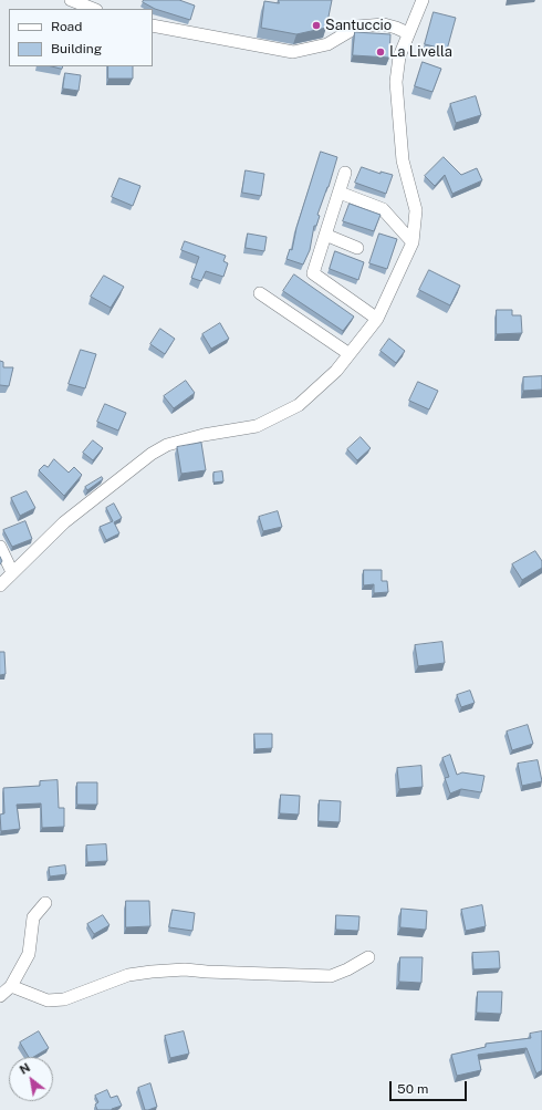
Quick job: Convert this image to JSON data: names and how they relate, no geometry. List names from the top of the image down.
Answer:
{
  "places": ["Santuccio", "La Livella"],
  "legend": ["Road", "Building"],
  "scale_bar": "50 m",
  "north": "top left"
}
